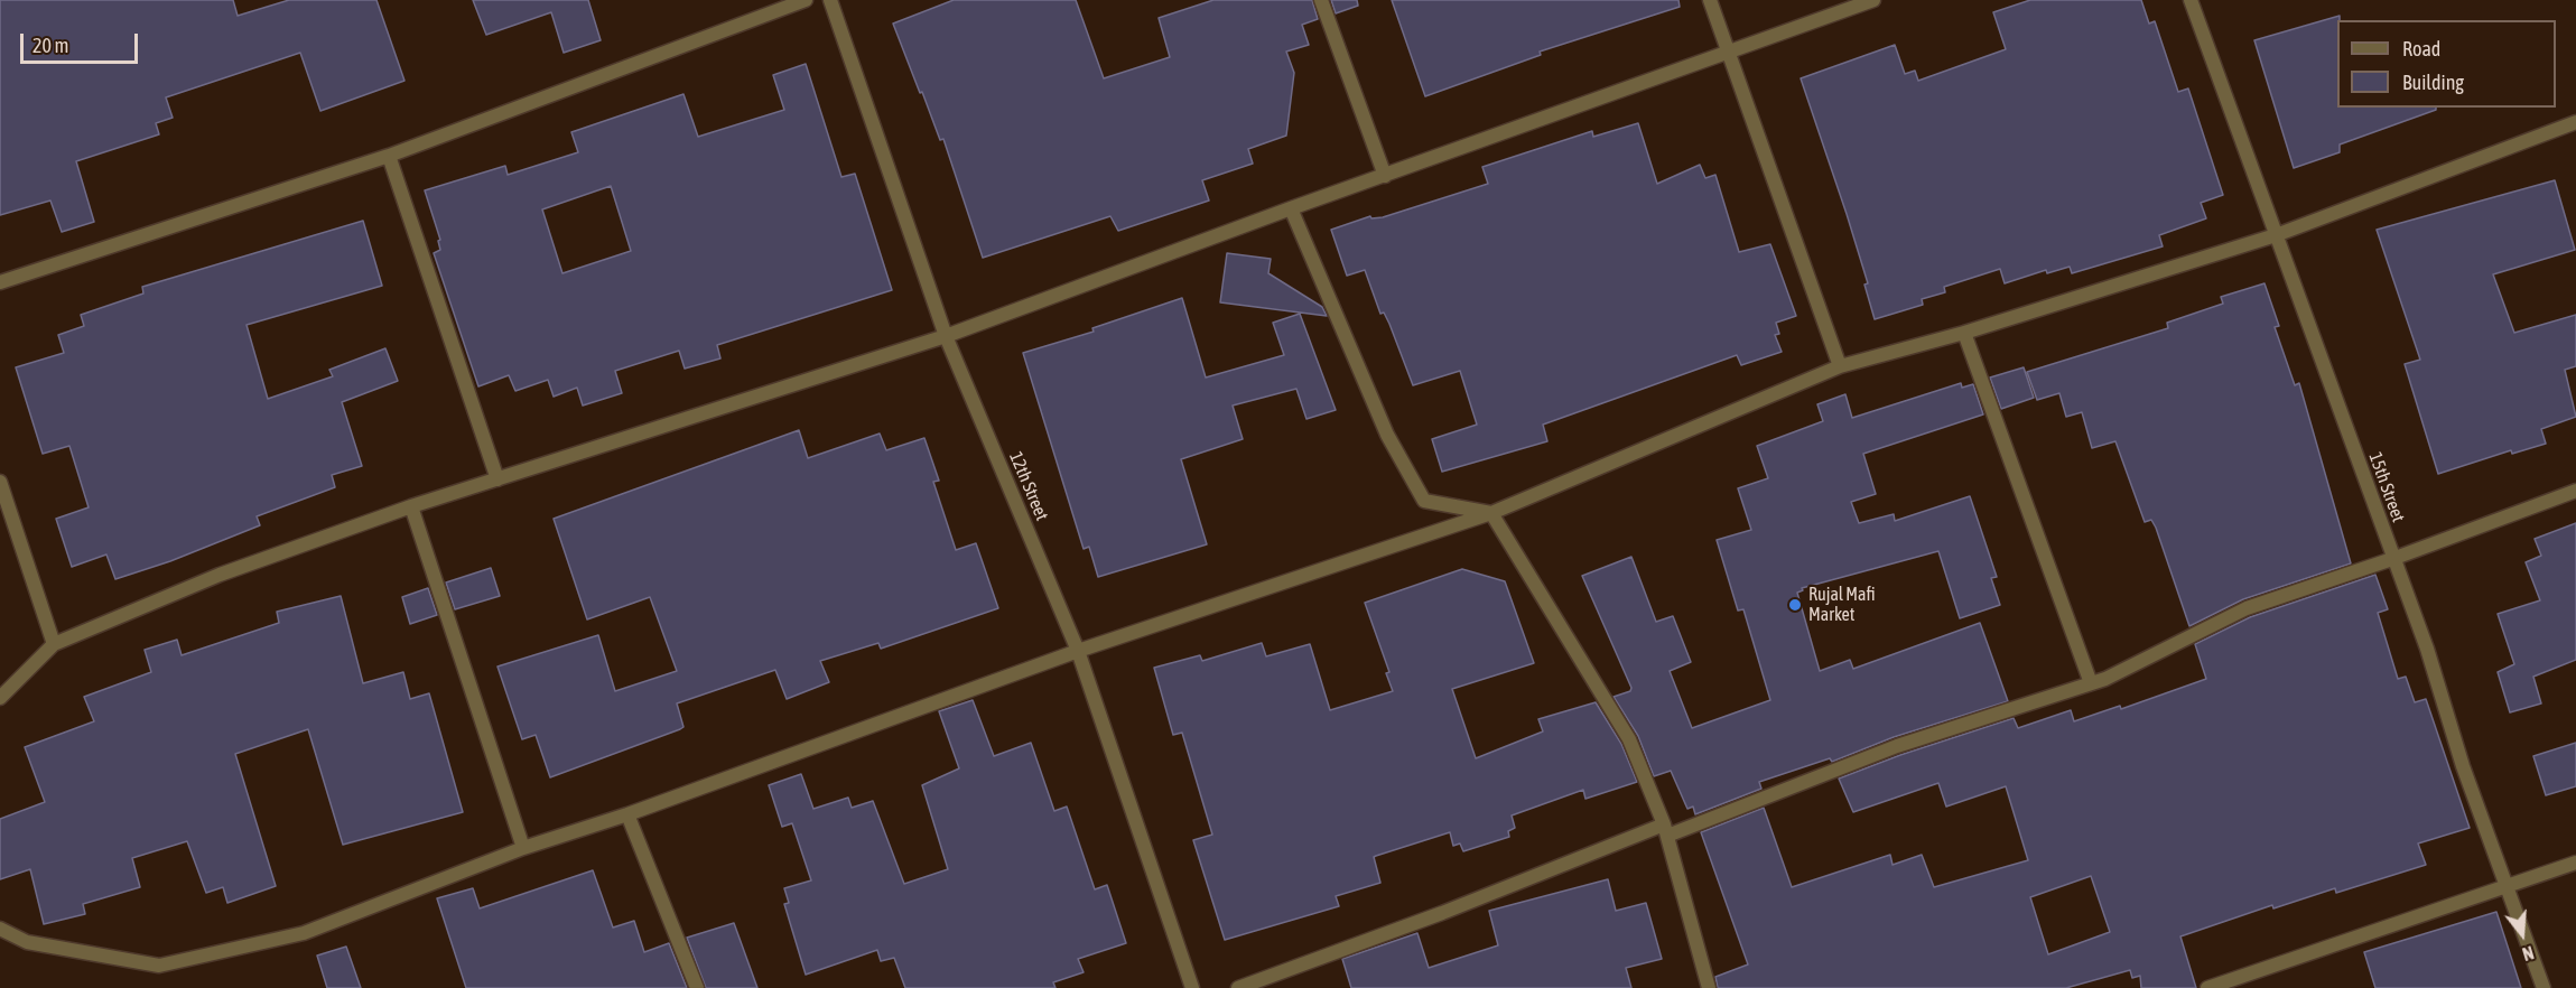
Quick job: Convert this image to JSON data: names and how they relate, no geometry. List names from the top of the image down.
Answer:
{
  "streets": {
    "street": ["12th Street", "15th Street"]
  },
  "places": ["Rujal Mafi Market"],
  "legend": ["Road", "Building"],
  "scale_bar": "20 m",
  "north": "bottom"
}
